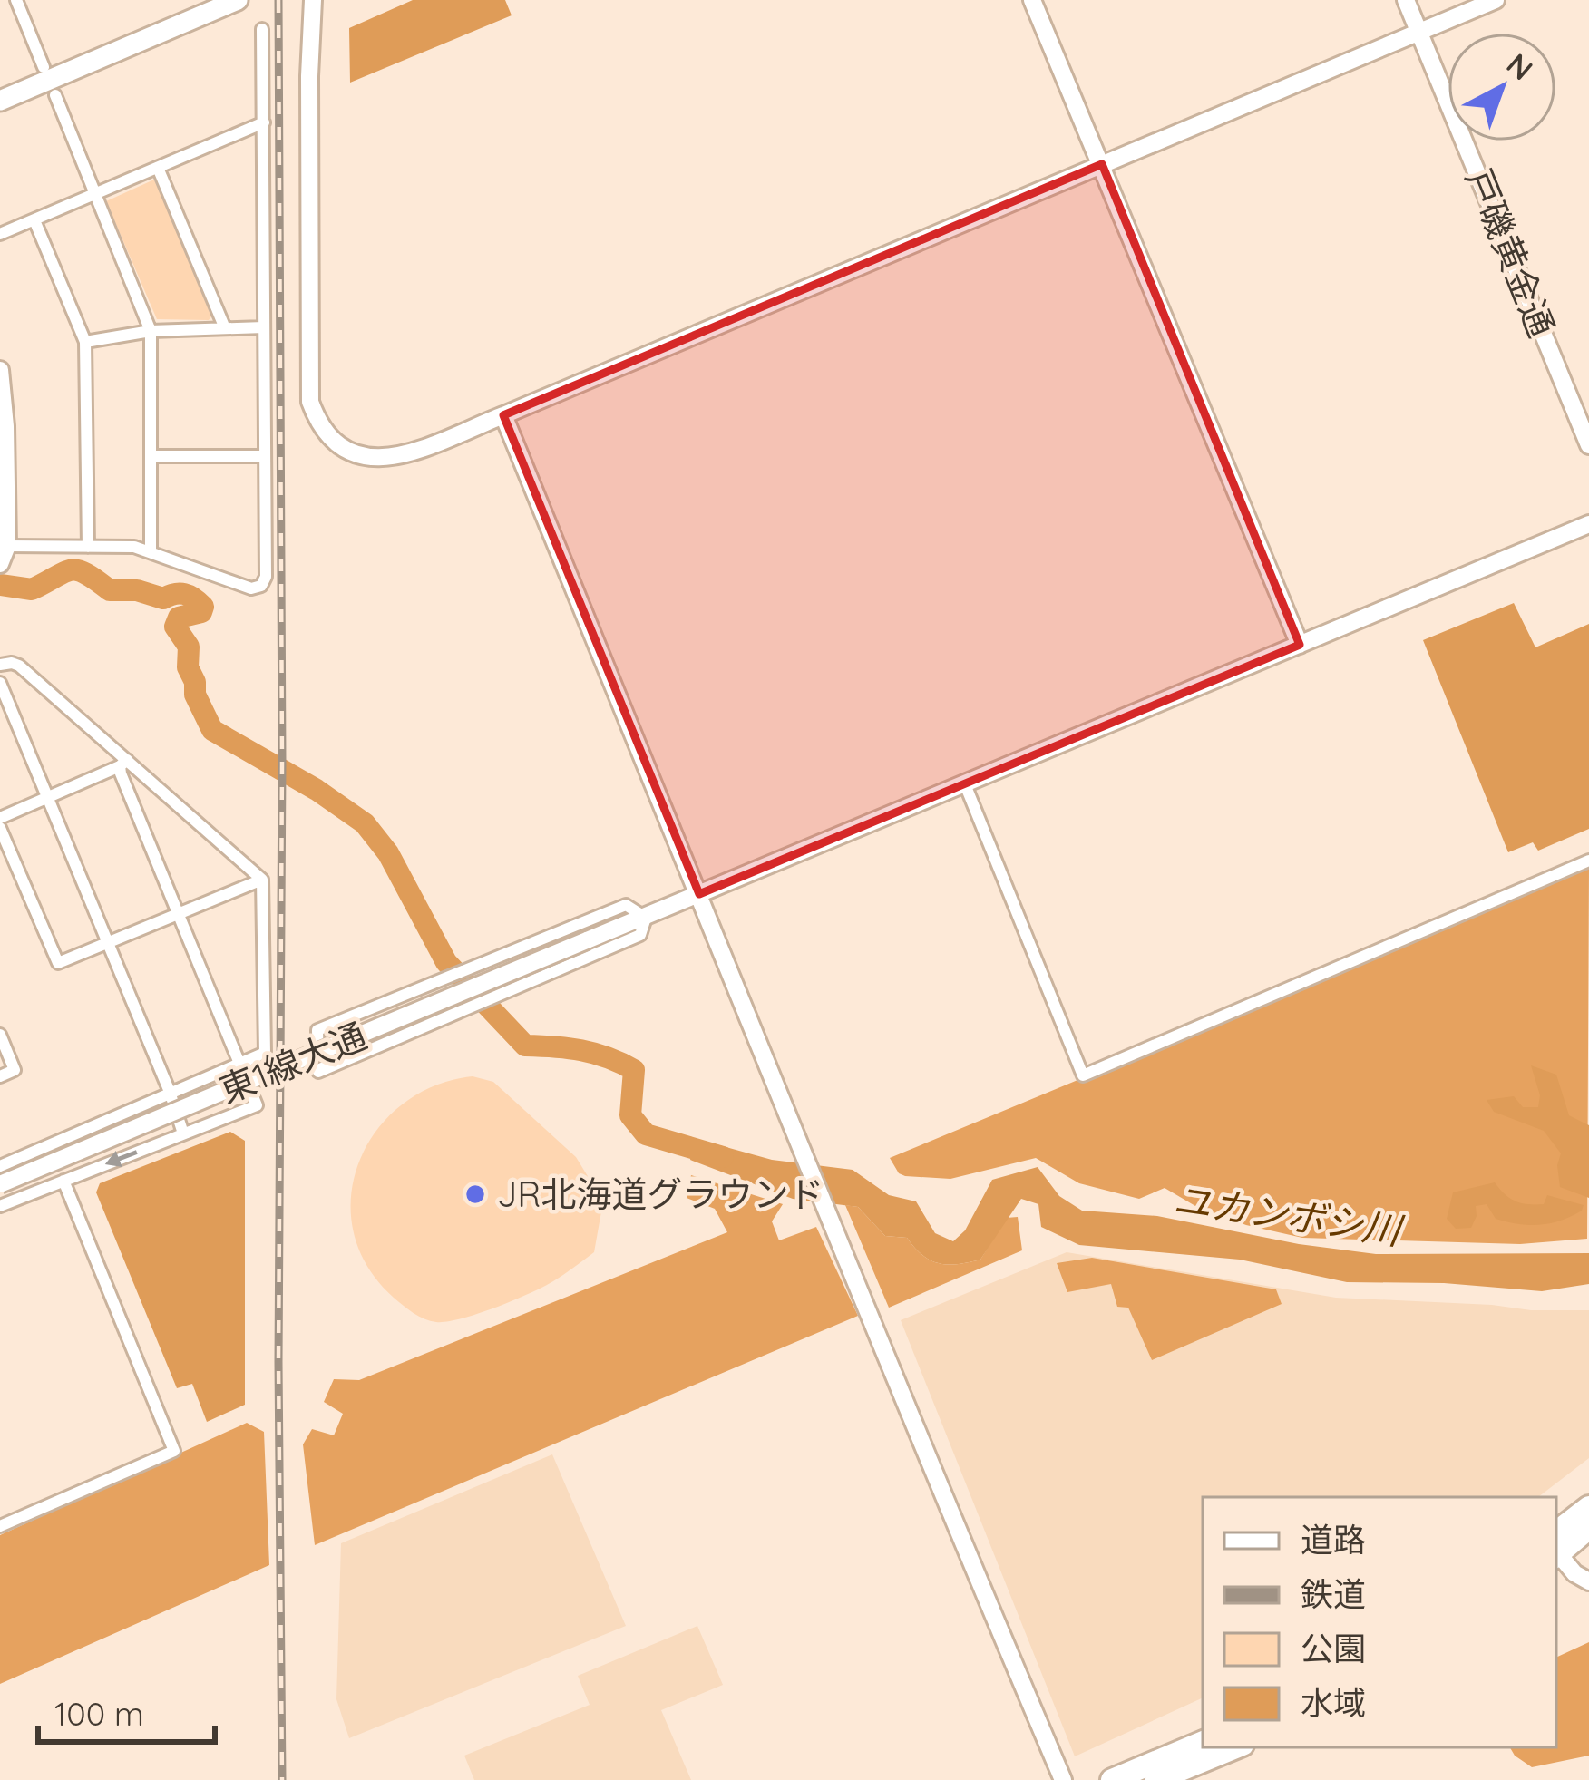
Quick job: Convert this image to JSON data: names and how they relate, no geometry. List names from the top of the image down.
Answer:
{
  "streets": {
    "street": ["戸磯黄金通", "東1線大通"]
  },
  "water": ["ユカンボシ川"],
  "places": ["JR北海道グラウンド"],
  "legend": [
    "道路",
    "鉄道",
    "公園",
    "水域"
  ],
  "scale_bar": "100 m",
  "north": "top right"
}
